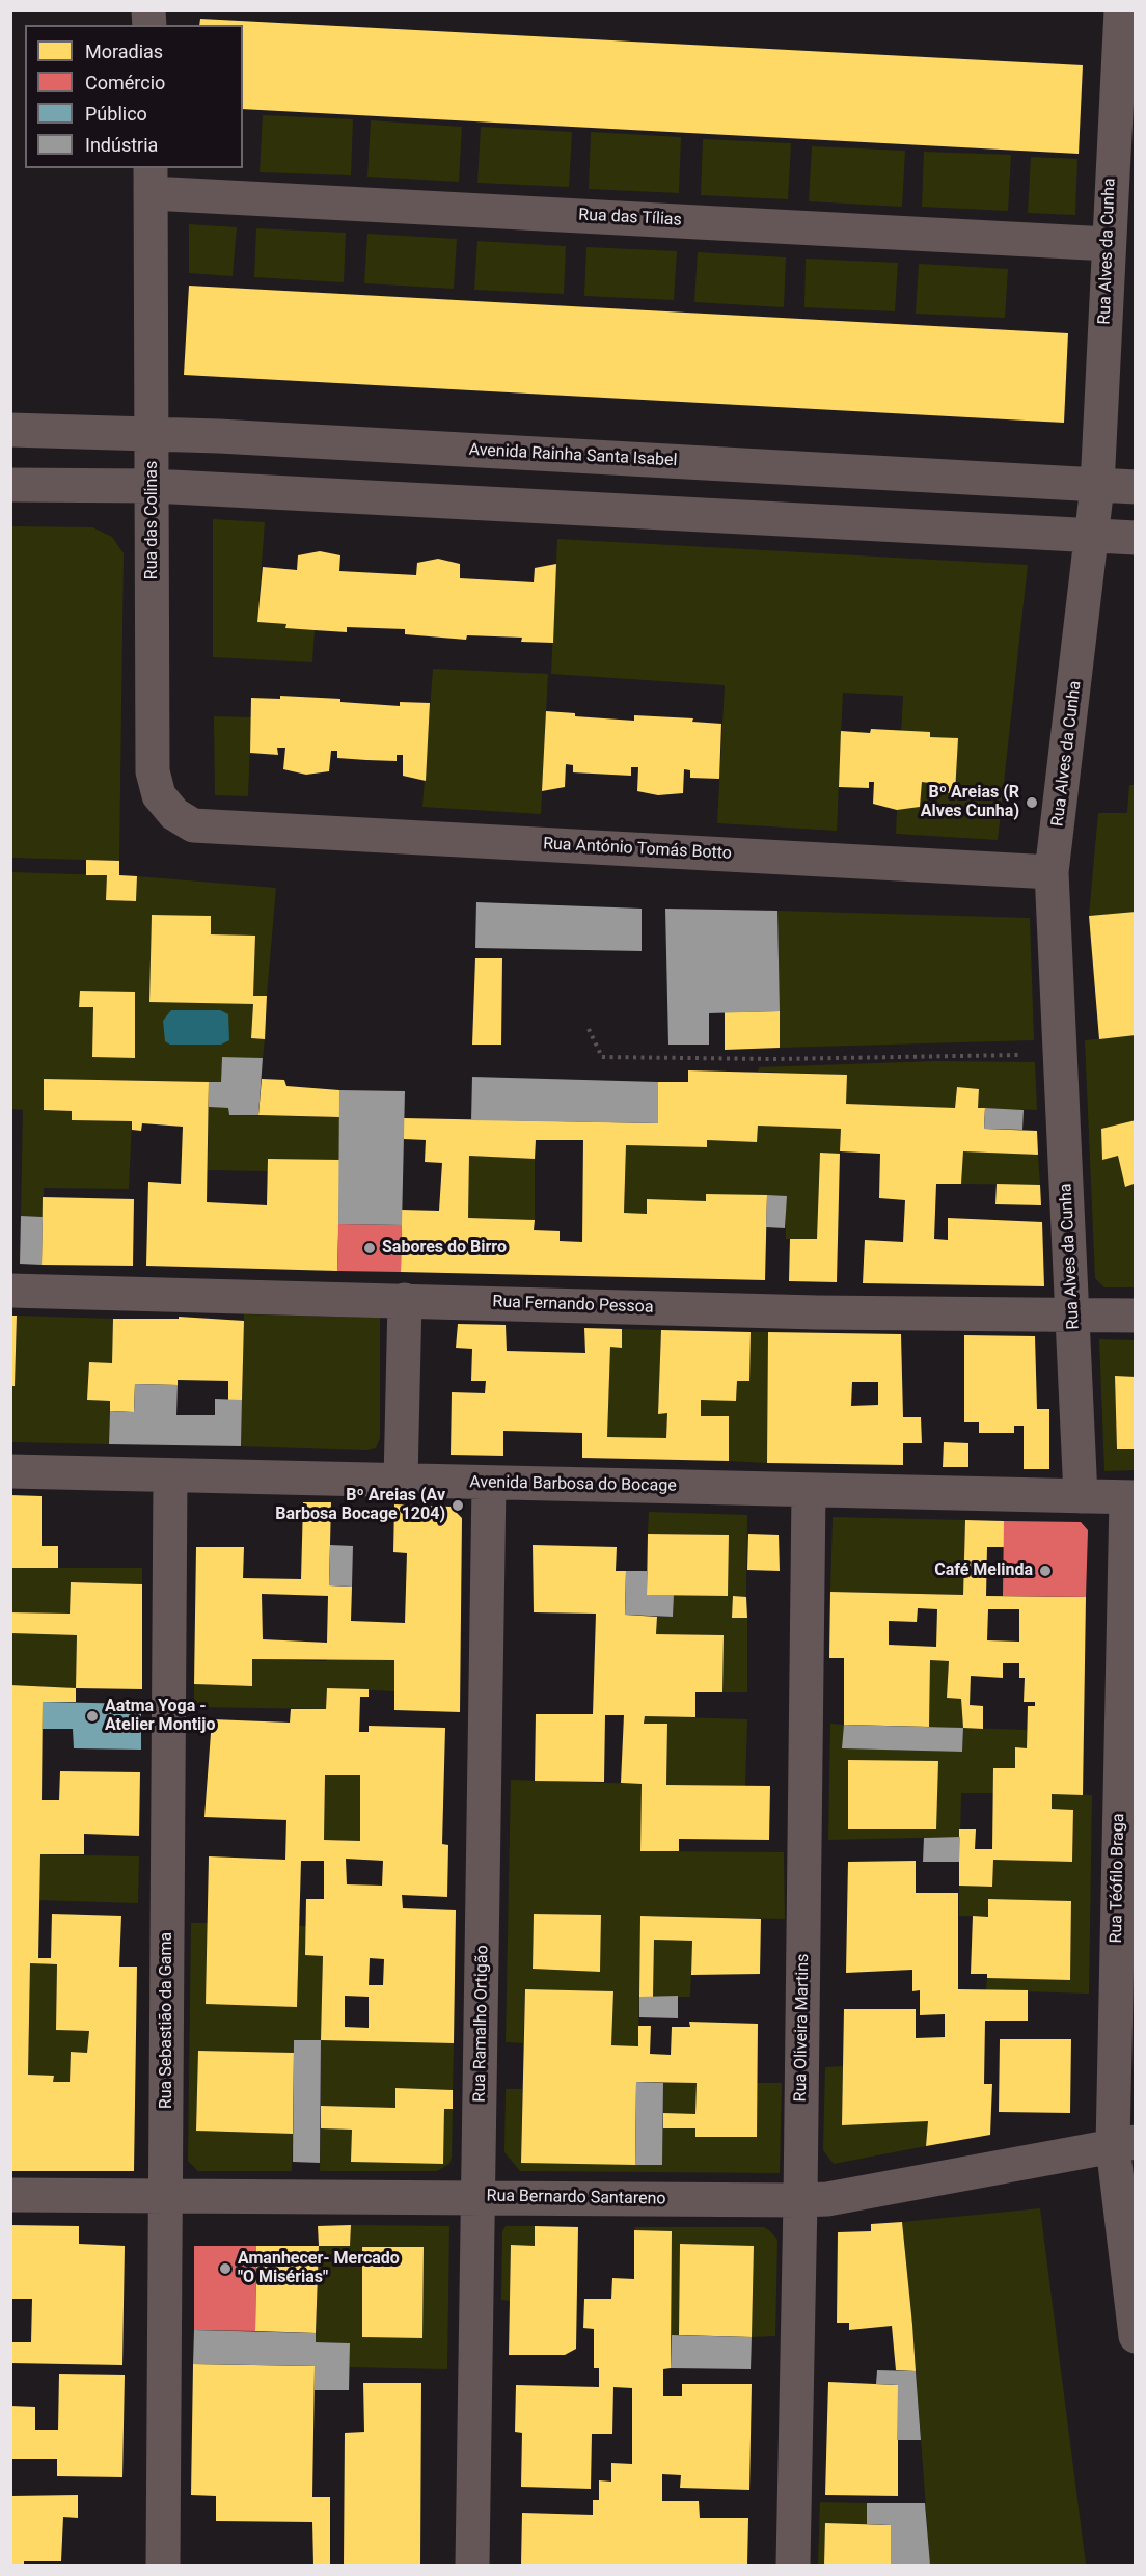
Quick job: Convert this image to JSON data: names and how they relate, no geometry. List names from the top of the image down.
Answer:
{
  "streets": {
    "street": [
      "Rua das Tílias",
      "Rua Alves da Cunha",
      "Avenida Rainha Santa Isabel",
      "Rua das Colinas",
      "Rua António Tomás Botto",
      "Rua Fernando Pessoa",
      "Avenida Barbosa do Bocage",
      "Rua Téófilo Braga",
      "Rua Sebastião da Gama",
      "Rua Ramalho Ortigão",
      "Rua Oliveira Martins",
      "Rua Bernardo Santareno"
    ]
  },
  "crossings": [
    ["Rua das Tílias", "Rua Alves da Cunha"],
    ["Rua das Tílias", "Rua das Colinas"],
    ["Rua Alves da Cunha", "Avenida Rainha Santa Isabel"],
    ["Rua Alves da Cunha", "Rua António Tomás Botto"],
    ["Rua Alves da Cunha", "Rua Fernando Pessoa"],
    ["Rua Alves da Cunha", "Avenida Barbosa do Bocage"],
    ["Avenida Rainha Santa Isabel", "Rua das Colinas"],
    ["Rua das Colinas", "Rua António Tomás Botto"],
    ["Avenida Barbosa do Bocage", "Rua Téófilo Braga"],
    ["Avenida Barbosa do Bocage", "Rua Sebastião da Gama"],
    ["Avenida Barbosa do Bocage", "Rua Ramalho Ortigão"],
    ["Avenida Barbosa do Bocage", "Rua Oliveira Martins"],
    ["Rua Téófilo Braga", "Rua Bernardo Santareno"],
    ["Rua Sebastião da Gama", "Rua Bernardo Santareno"],
    ["Rua Ramalho Ortigão", "Rua Bernardo Santareno"],
    ["Rua Oliveira Martins", "Rua Bernardo Santareno"]
  ],
  "places": [
    "Bº Areias (R Alves Cunha)",
    "Sabores do Birro",
    "Bº Areias (Av Barbosa Bocage 1204)",
    "Café Melinda",
    "Aatma Yoga - Atelier Montijo",
    "Amanhecer- Mercado \"O Misérias\""
  ],
  "legend": [
    "Moradias",
    "Comércio",
    "Público",
    "Indústria"
  ]
}
